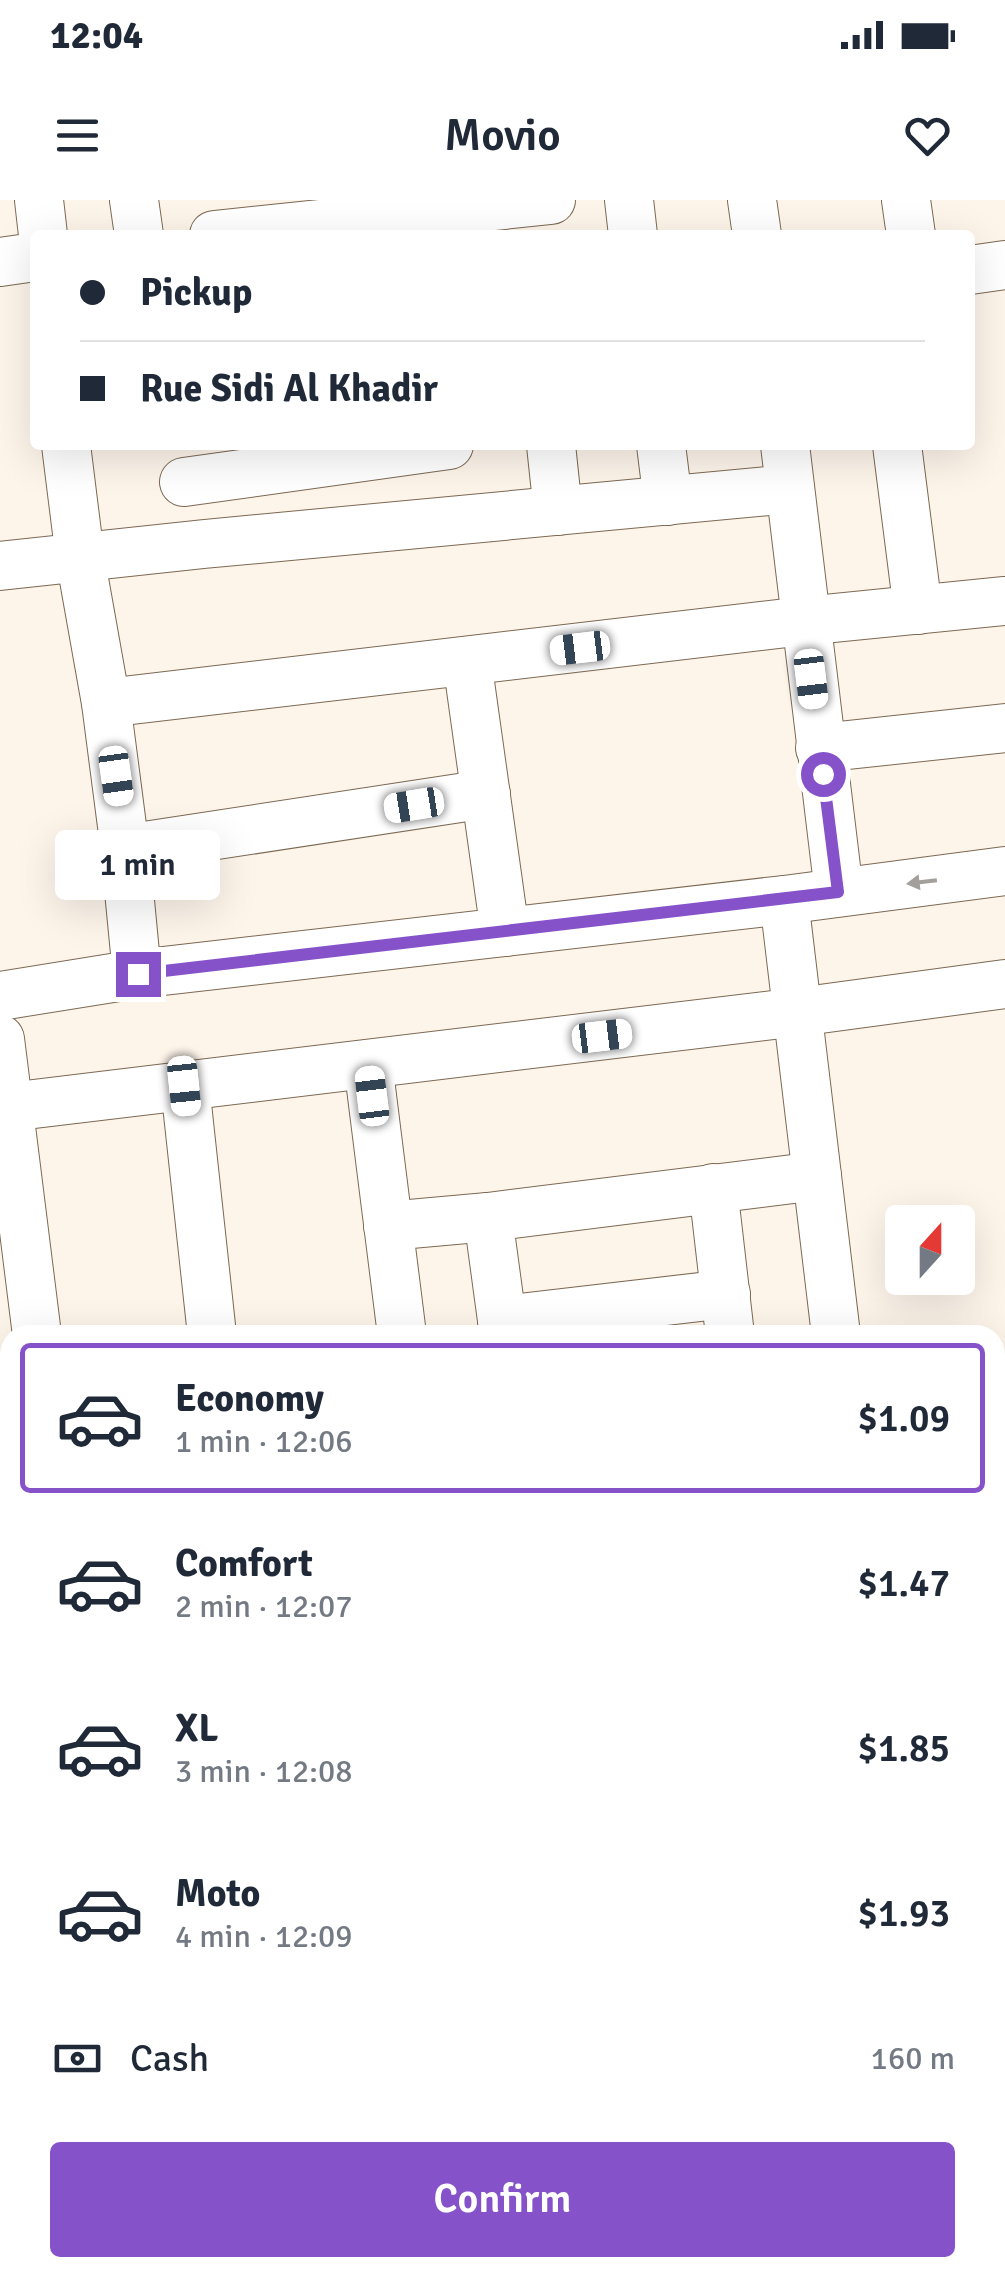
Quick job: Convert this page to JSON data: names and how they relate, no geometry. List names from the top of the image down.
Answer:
{
  "north": "top",
  "page": {
    "status": "12:04",
    "header": "Movio",
    "banner": ["Pickup", "Rue Sidi Al Khadir"],
    "bubble": "1 min",
    "list": [
      {
        "name": "Economy",
        "note": "1 min · 12:06",
        "value": "$1.09"
      },
      {
        "name": "Comfort",
        "note": "2 min · 12:07",
        "value": "$1.47"
      },
      {
        "name": "XL",
        "note": "3 min · 12:08",
        "value": "$1.85"
      },
      {
        "name": "Moto",
        "note": "4 min · 12:09",
        "value": "$1.93"
      }
    ],
    "pay": ["Cash", "160 m"],
    "buttons": "Confirm"
  }
}
